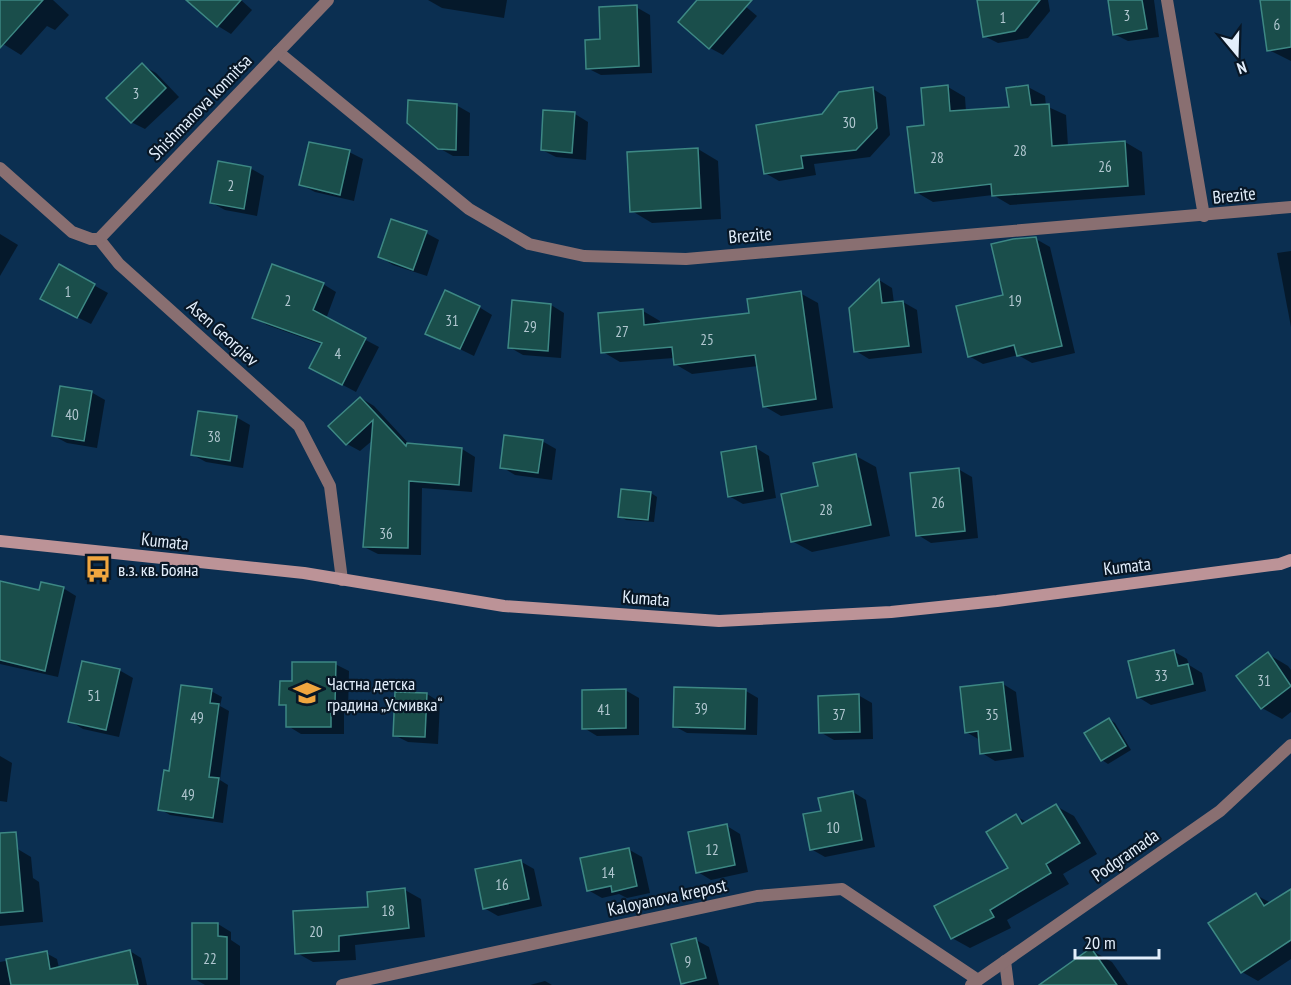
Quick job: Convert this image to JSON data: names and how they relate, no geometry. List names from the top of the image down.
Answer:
{
  "streets": {
    "main road": ["Kumata"],
    "street": [
      "Shishmanova konnitsa",
      "Brezite",
      "Asen Georgiev",
      "Podgramada",
      "Kaloyanova krepost"
    ]
  },
  "crossings": [
    ["Shishmanova konnitsa", "Brezite"],
    ["Shishmanova konnitsa", "Asen Georgiev"],
    ["Asen Georgiev", "Kumata"],
    ["Podgramada", "Kaloyanova krepost"]
  ],
  "places": {
    "bus stop": ["в.з. кв. Бояна"],
    "school or university": ["Частна детска градина „Усмивка“"]
  },
  "house_numbers": [
    "3",
    "1",
    "6",
    "3",
    "30",
    "28",
    "28",
    "26",
    "2",
    "1",
    "2",
    "19",
    "31",
    "29",
    "27",
    "25",
    "4",
    "40",
    "38",
    "26",
    "28",
    "36",
    "33",
    "31",
    "51",
    "39",
    "41",
    "37",
    "35",
    "49",
    "49",
    "10",
    "12",
    "14",
    "16",
    "18",
    "20",
    "22",
    "9"
  ],
  "scale_bar": "20 m",
  "north": "bottom"
}
